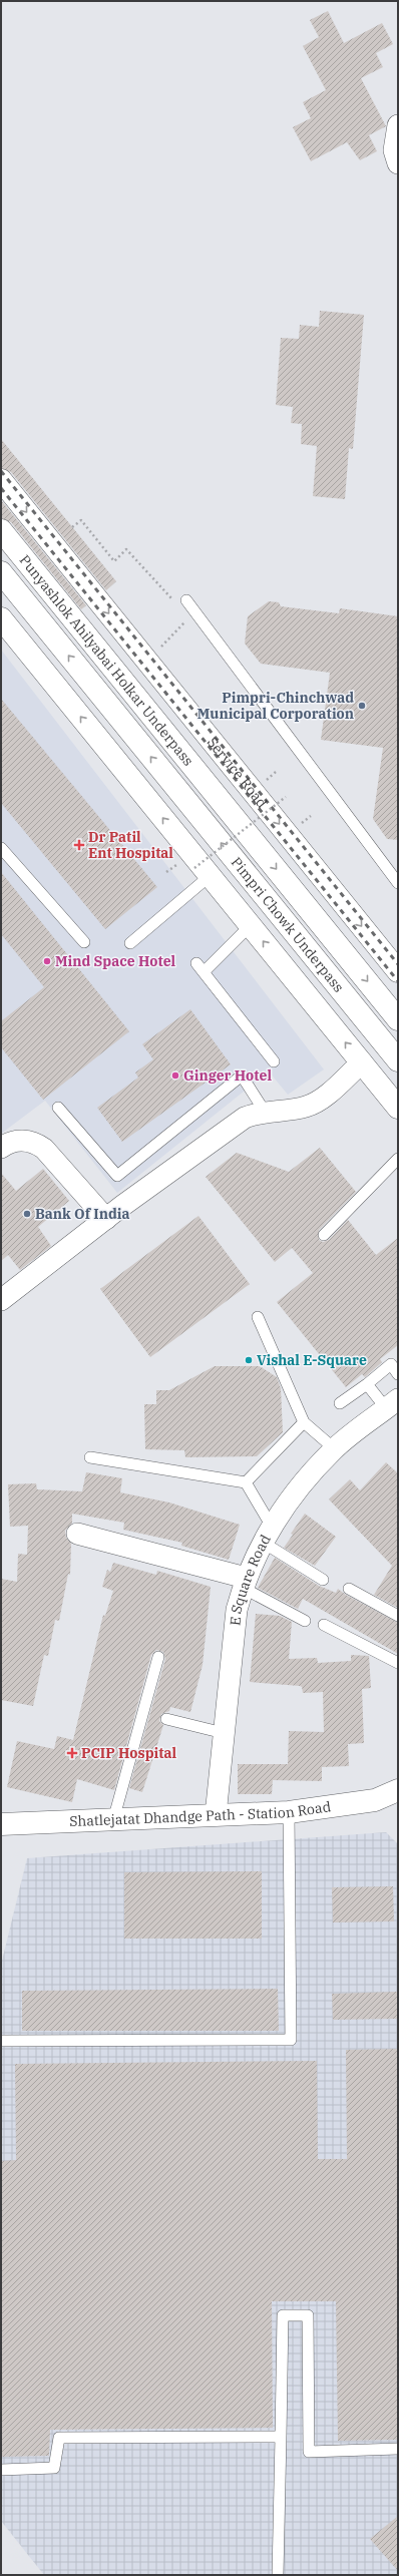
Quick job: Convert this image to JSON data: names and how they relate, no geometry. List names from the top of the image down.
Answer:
{
  "streets": {
    "main road": [
      "Punyashlok Ahilyabai Holkar Underpass",
      "Service Road",
      "Pimpri Chowk Underpass",
      "Shatlejatat Dhandge Path - Station Road"
    ],
    "street": ["E Square Road"]
  },
  "crossings": [
    ["Punyashlok Ahilyabai Holkar Underpass", "Pimpri Chowk Underpass"],
    ["E Square Road", "Shatlejatat Dhandge Path - Station Road"]
  ],
  "places": {
    "other": [
      "Pimpri-Chinchwad Municipal Corporation",
      "Mind Space Hotel",
      "Ginger Hotel",
      "Bank Of India",
      "Vishal E-Square"
    ],
    "health": ["Dr Patil Ent Hospital", "PCIP Hospital"]
  }
}
